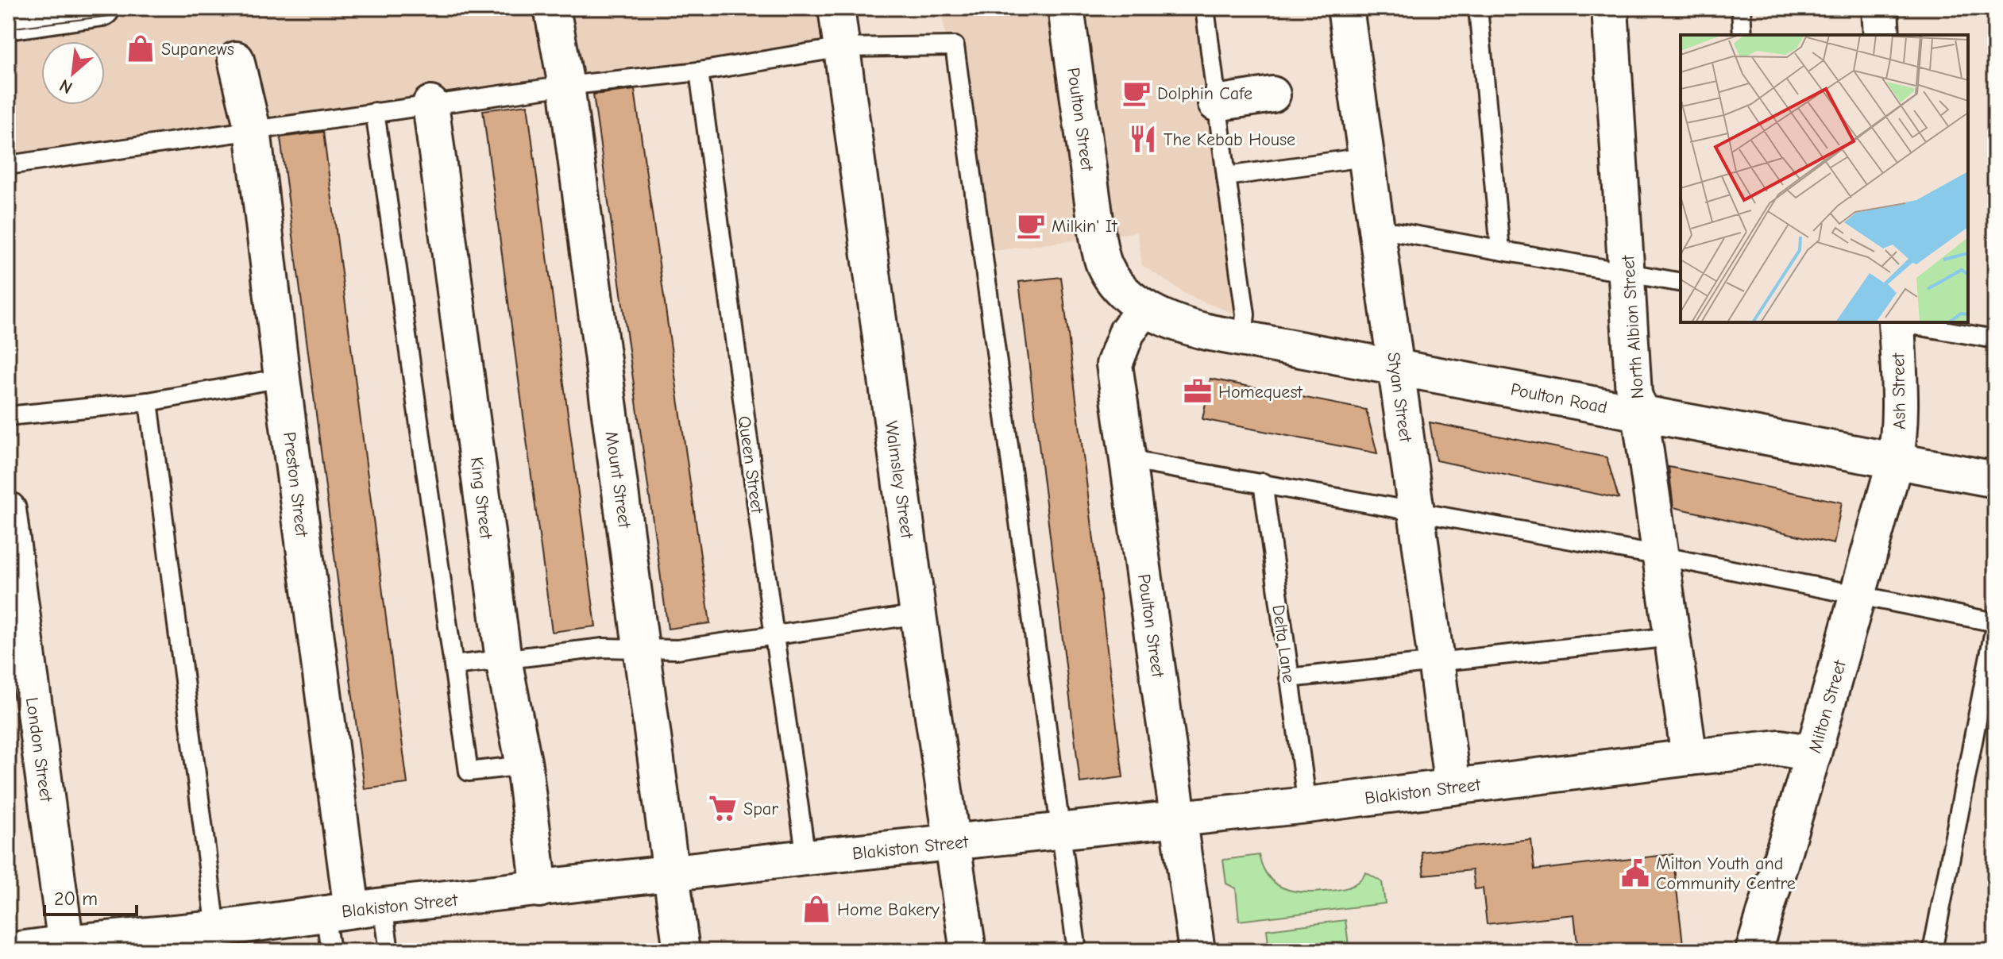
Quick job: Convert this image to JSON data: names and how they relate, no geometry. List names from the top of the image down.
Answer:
{
  "streets": {
    "street": [
      "Poulton Street",
      "North Albion Street",
      "Ash Street",
      "Styan Street",
      "Poulton Road",
      "Mount Street",
      "Walmsley Street",
      "Preston Street",
      "King Street",
      "Milton Street",
      "London Street",
      "Blakiston Street"
    ],
    "lane": ["Queen Street", "Delta Lane"]
  },
  "crossings": [
    ["Poulton Street", "Poulton Road"],
    ["Poulton Street", "Blakiston Street"],
    ["North Albion Street", "Poulton Road"],
    ["North Albion Street", "Blakiston Street"],
    ["Ash Street", "Poulton Road"],
    ["Ash Street", "Milton Street"],
    ["Styan Street", "Poulton Road"],
    ["Styan Street", "Blakiston Street"],
    ["Poulton Road", "Milton Street"],
    ["Queen Street", "Blakiston Street"],
    ["Mount Street", "Blakiston Street"],
    ["Walmsley Street", "Blakiston Street"],
    ["Preston Street", "Blakiston Street"],
    ["King Street", "Blakiston Street"],
    ["Delta Lane", "Blakiston Street"],
    ["Milton Street", "Blakiston Street"],
    ["London Street", "Blakiston Street"]
  ],
  "places": {
    "shop": ["Supanews", "Home Bakery"],
    "cafe": ["Dolphin Cafe", "Milkin' It"],
    "restaurant": ["The Kebab House"],
    "office": ["Homequest"],
    "supermarket": ["Spar"],
    "public building": ["Milton Youth and Community Centre"]
  },
  "scale_bar": "20 m",
  "north": "bottom left"
}
